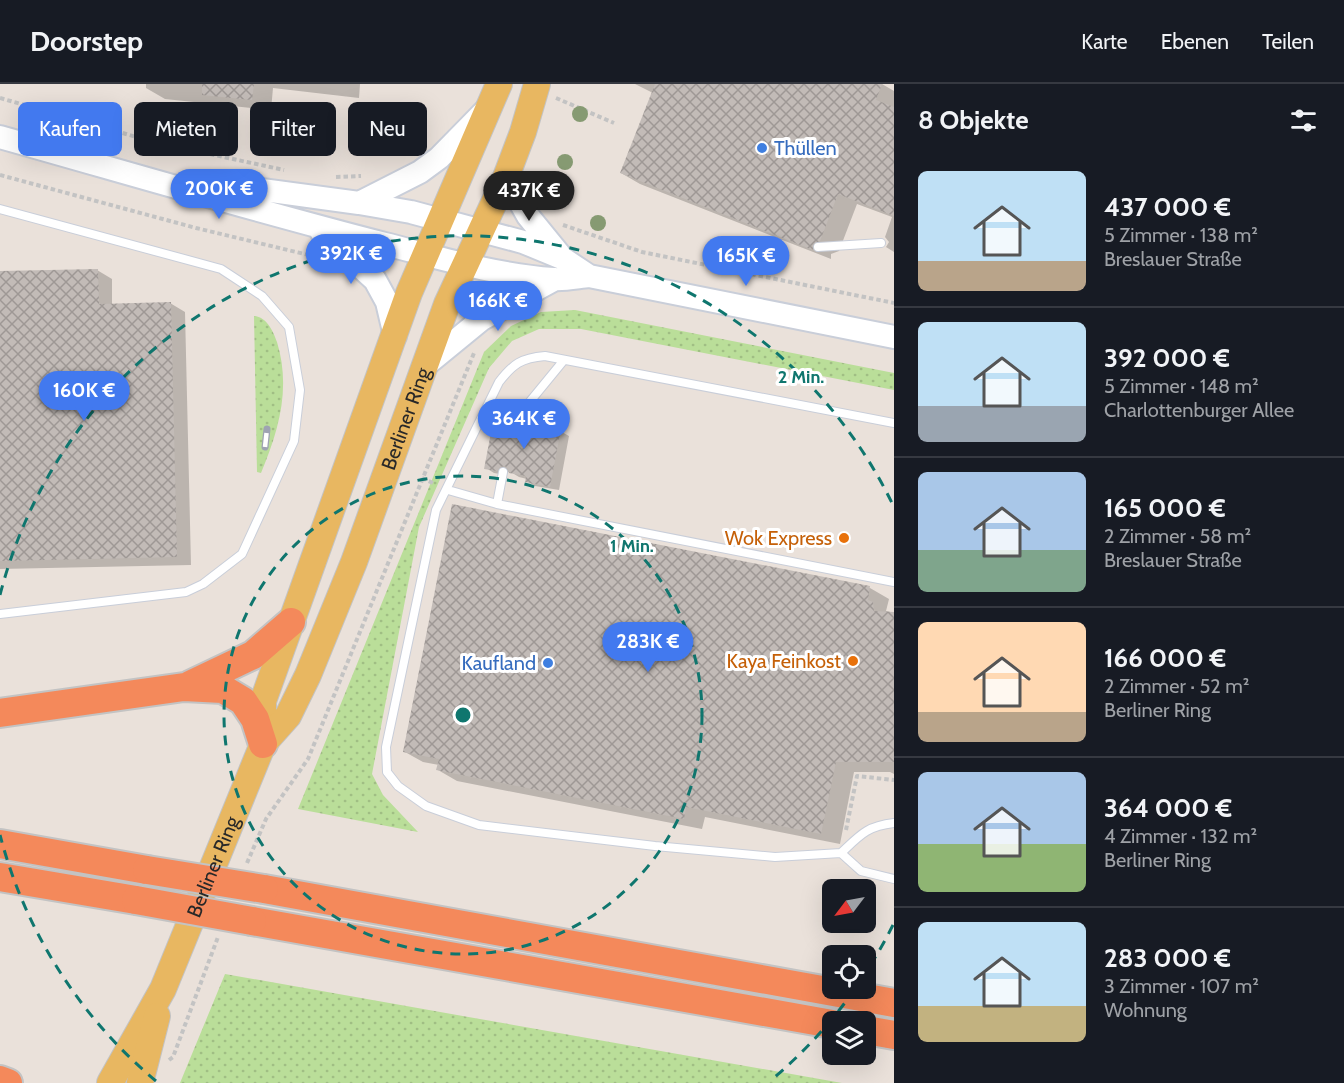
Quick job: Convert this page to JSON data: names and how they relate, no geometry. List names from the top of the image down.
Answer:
{
  "streets": {
    "main road": ["Berliner Ring"]
  },
  "places": [
    "Thüllen",
    "Wok Express",
    "Kaya Feinkost",
    "Kaufland"
  ],
  "north": "bottom left",
  "page": {
    "header": "Doorstep",
    "nav": ["Karte", "Ebenen", "Teilen"],
    "heading": "8 Objekte",
    "chip": [
      "Kaufen",
      "Mieten",
      "Filter",
      "Neu"
    ],
    "list": [
      {
        "name": "437 000 €",
        "note": "5 Zimmer · 138 m² · Breslauer Straße"
      },
      {
        "name": "392 000 €",
        "note": "5 Zimmer · 148 m² · Charlottenburger Allee"
      },
      {
        "name": "165 000 €",
        "note": "2 Zimmer · 58 m² · Breslauer Straße"
      },
      {
        "name": "166 000 €",
        "note": "2 Zimmer · 52 m² · Berliner Ring"
      },
      {
        "name": "364 000 €",
        "note": "4 Zimmer · 132 m² · Berliner Ring"
      },
      {
        "name": "283 000 €",
        "note": "3 Zimmer · 107 m² · Wohnung"
      }
    ],
    "price": [
      "200K €",
      "437K €",
      "392K €",
      "165K €",
      "166K €",
      "160K €",
      "364K €",
      "283K €"
    ]
  },
  "rings": ["2 Min.", "1 Min."]
}
